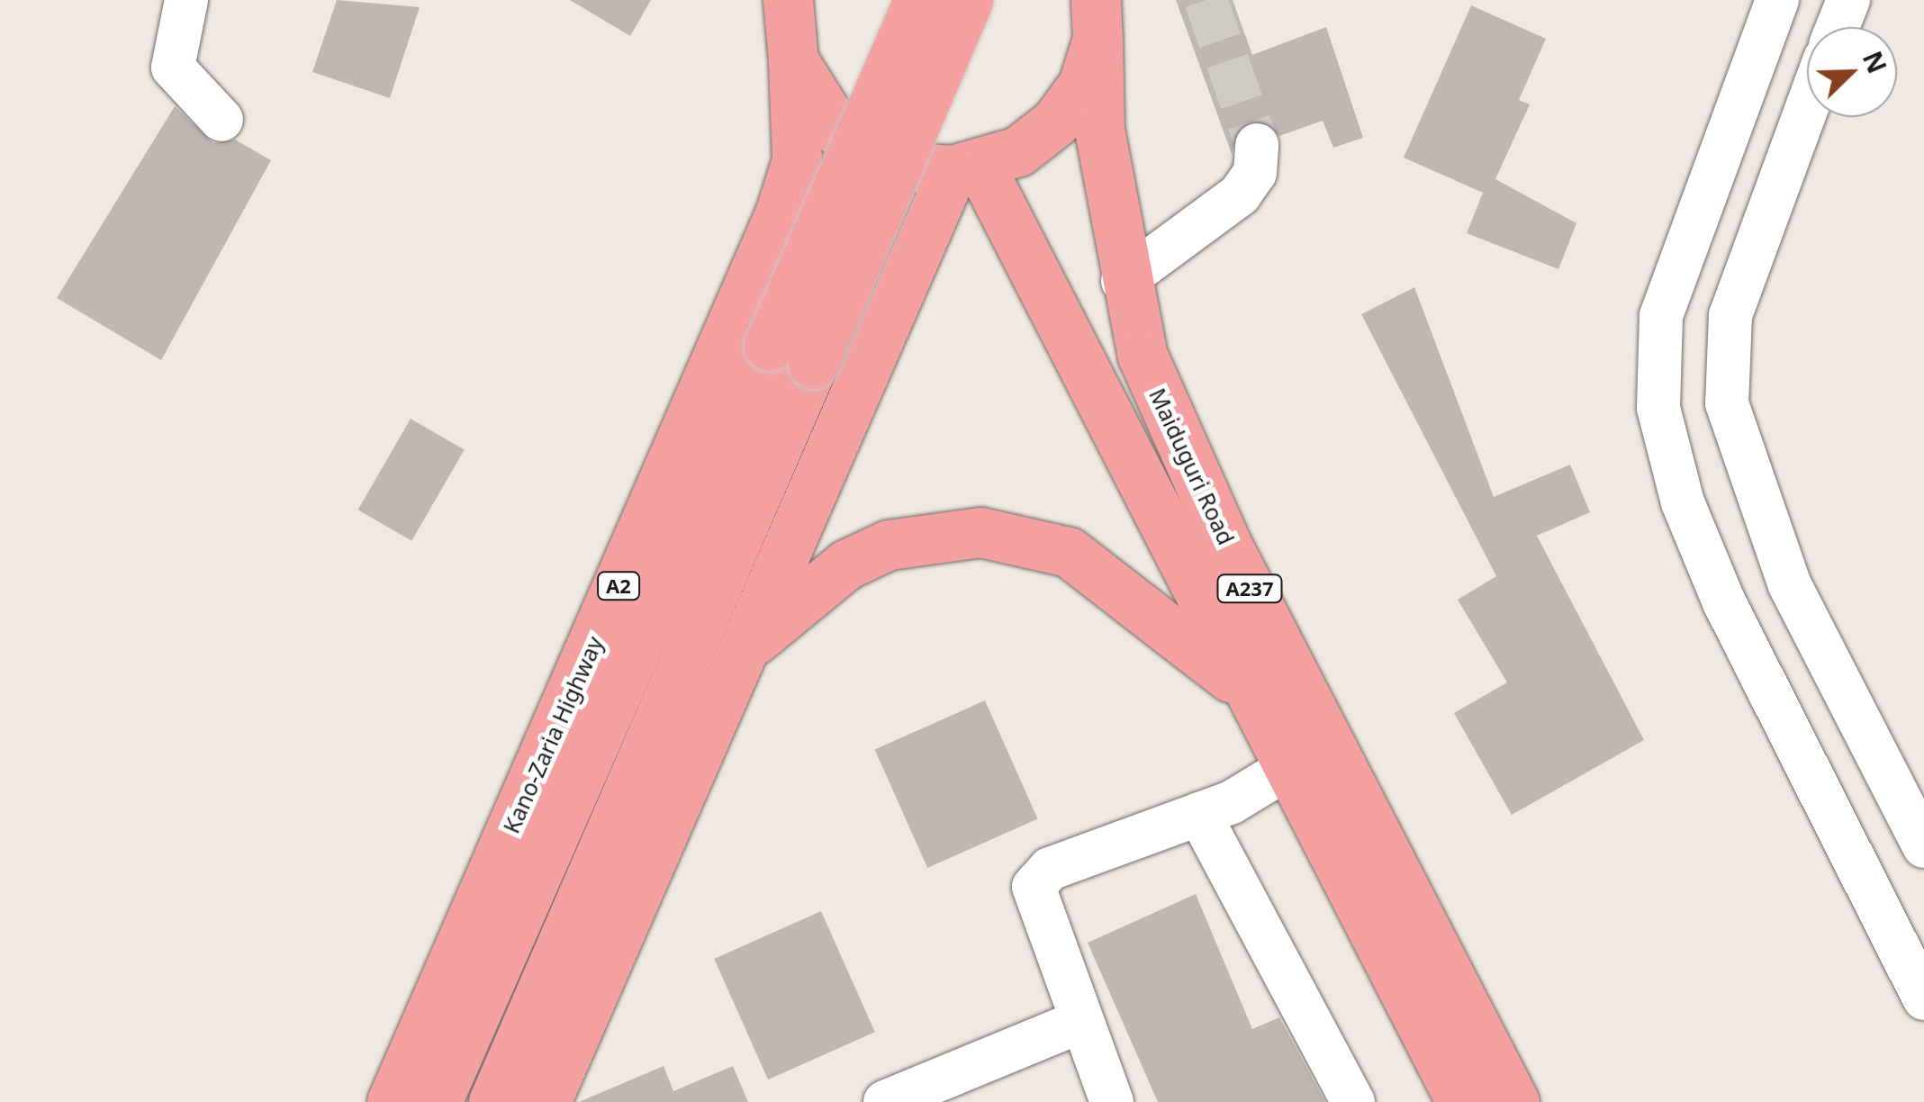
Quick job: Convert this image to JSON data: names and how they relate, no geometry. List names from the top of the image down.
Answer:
{
  "streets": {
    "highway": [
      "Maiduguri Road",
      "A2",
      "A237",
      "Kano-Zaria Highway"
    ]
  },
  "north": "top right"
}
